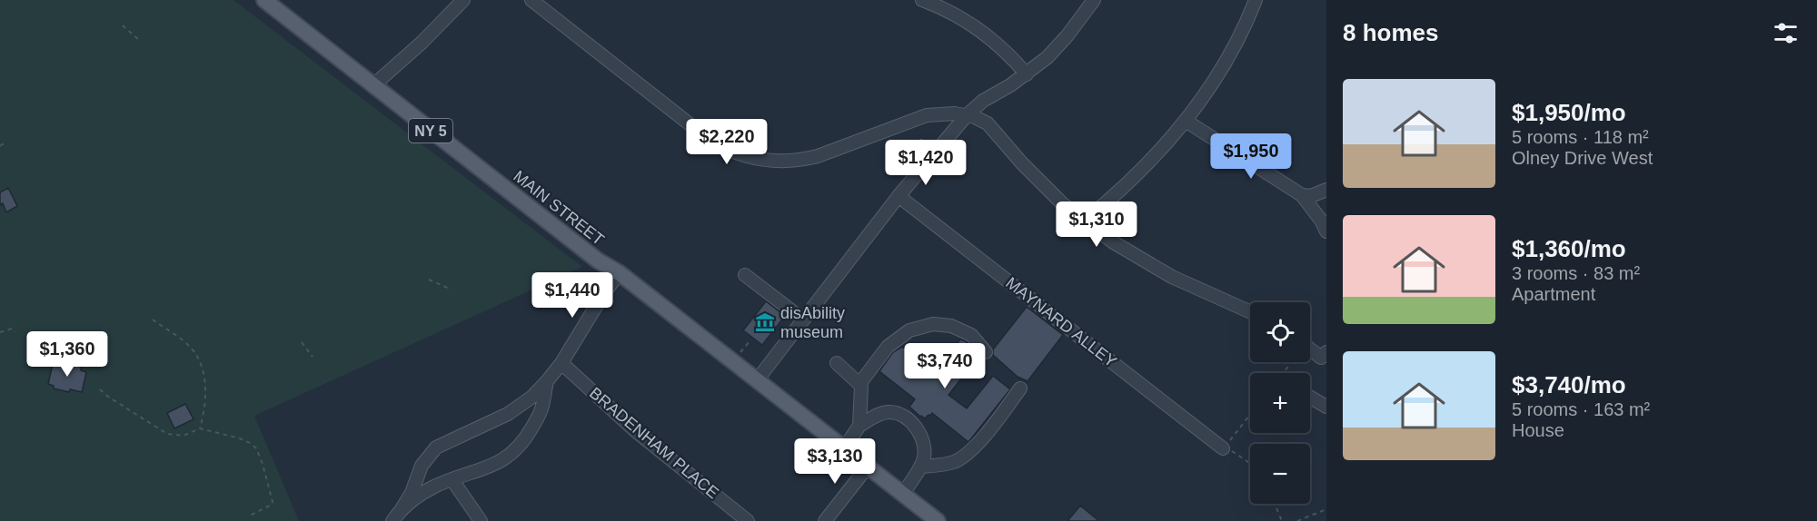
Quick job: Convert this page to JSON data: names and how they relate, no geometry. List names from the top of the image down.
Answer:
{
  "streets": {
    "main road": ["NY 5", "MAIN STREET"],
    "street": ["MAYNARD ALLEY", "BRADENHAM PLACE"]
  },
  "places": {
    "museum": ["disAbility museum"]
  },
  "page": {
    "heading": "8 homes",
    "list": [
      {
        "name": "$1,950/mo",
        "note": "5 rooms · 118 m² · Olney Drive West"
      },
      {
        "name": "$1,360/mo",
        "note": "3 rooms · 83 m² · Apartment"
      },
      {
        "name": "$3,740/mo",
        "note": "5 rooms · 163 m² · House"
      }
    ],
    "price": [
      "$2,220",
      "$1,950",
      "$1,420",
      "$1,310",
      "$1,440",
      "$1,360",
      "$3,740",
      "$3,130"
    ],
    "map_buttons": ["+", "−"]
  }
}
